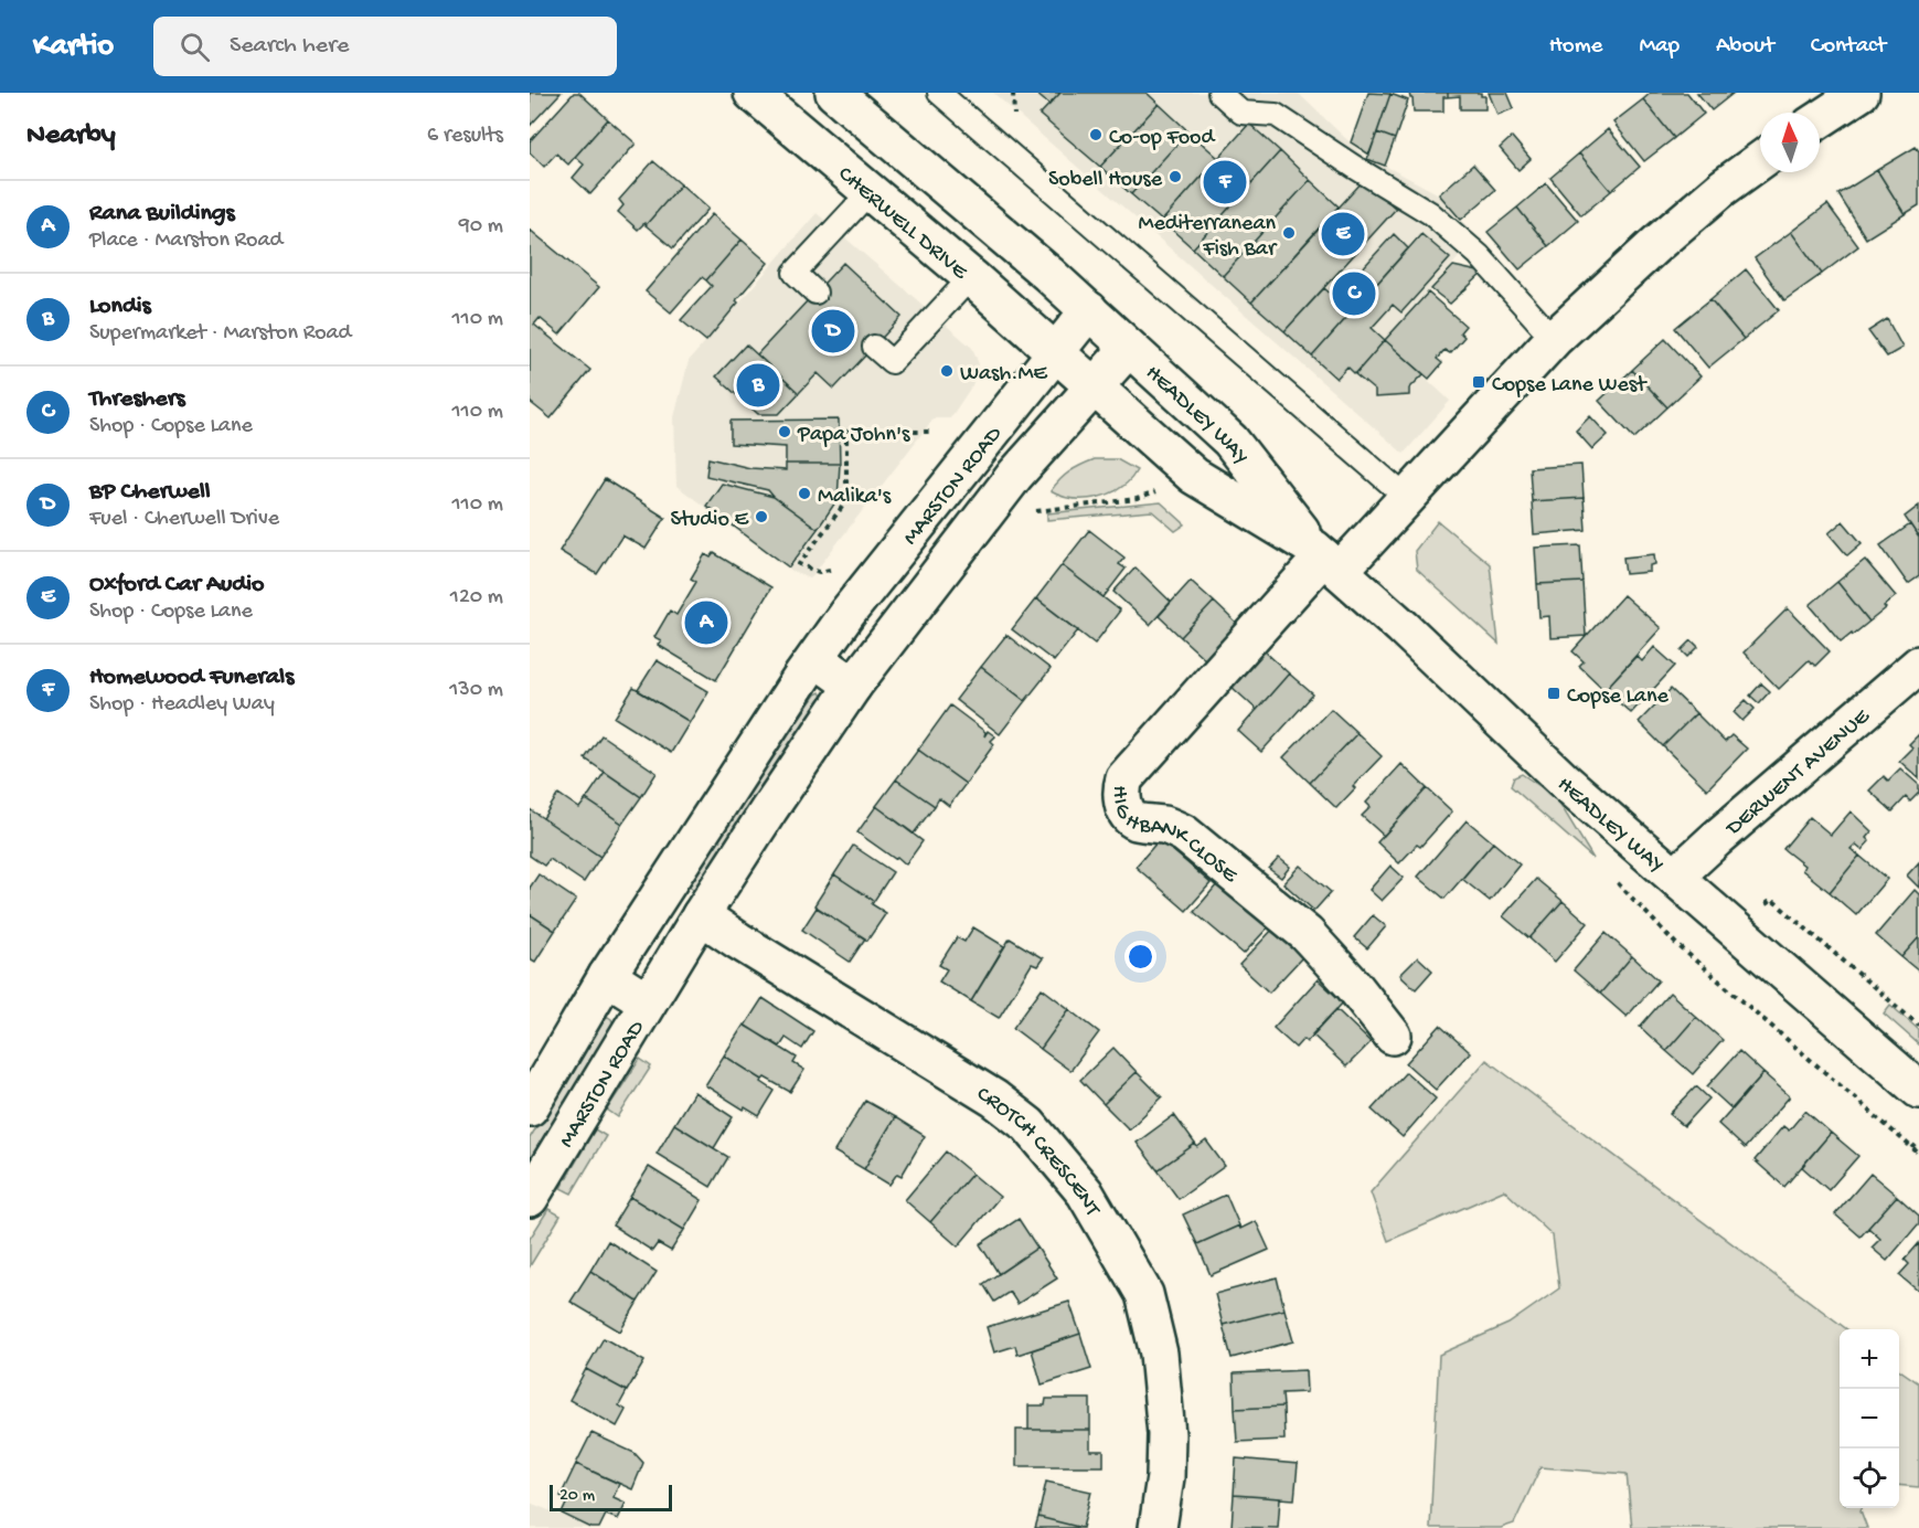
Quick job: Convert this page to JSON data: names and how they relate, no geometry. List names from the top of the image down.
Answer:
{
  "streets": {
    "main road": [
      "CHERWELL DRIVE",
      "HEADLEY WAY",
      "MARSTON ROAD",
      "DERWENT AVENUE",
      "HIGHBANK CLOSE",
      "CROTCH CRESCENT"
    ]
  },
  "crossings": [
    ["CHERWELL DRIVE", "HEADLEY WAY"],
    ["CHERWELL DRIVE", "MARSTON ROAD"],
    ["HEADLEY WAY", "MARSTON ROAD"],
    ["HEADLEY WAY", "DERWENT AVENUE"],
    ["HEADLEY WAY", "HIGHBANK CLOSE"],
    ["MARSTON ROAD", "CROTCH CRESCENT"]
  ],
  "places": {
    "other": [
      "Co-op Food",
      "Sobell House",
      "Mediterranean Fish Bar",
      "Wash.ME",
      "Papa John's",
      "Malika's",
      "Studio E"
    ],
    "transit": ["Copse Lane West", "Copse Lane"]
  },
  "scale_bar": "20 m",
  "north": "top",
  "page": {
    "header": "Kartio",
    "search": "Search here",
    "nav": [
      "Home",
      "Map",
      "About",
      "Contact"
    ],
    "heading": ["Nearby", "6 results"],
    "pins": [
      "F",
      "E",
      "C",
      "D",
      "B",
      "A"
    ],
    "list": [
      {
        "mark": "A",
        "name": "Rana Buildings",
        "note": "Place · Marston Road",
        "value": "90 m"
      },
      {
        "mark": "B",
        "name": "Londis",
        "note": "Supermarket · Marston Road",
        "value": "110 m"
      },
      {
        "mark": "C",
        "name": "Threshers",
        "note": "Shop · Copse Lane",
        "value": "110 m"
      },
      {
        "mark": "D",
        "name": "BP Cherwell",
        "note": "Fuel · Cherwell Drive",
        "value": "110 m"
      },
      {
        "mark": "E",
        "name": "Oxford Car Audio",
        "note": "Shop · Copse Lane",
        "value": "120 m"
      },
      {
        "mark": "F",
        "name": "Homewood Funerals",
        "note": "Shop · Headley Way",
        "value": "130 m"
      }
    ],
    "map_buttons": ["+", "−"],
    "scale": "20 m"
  }
}
